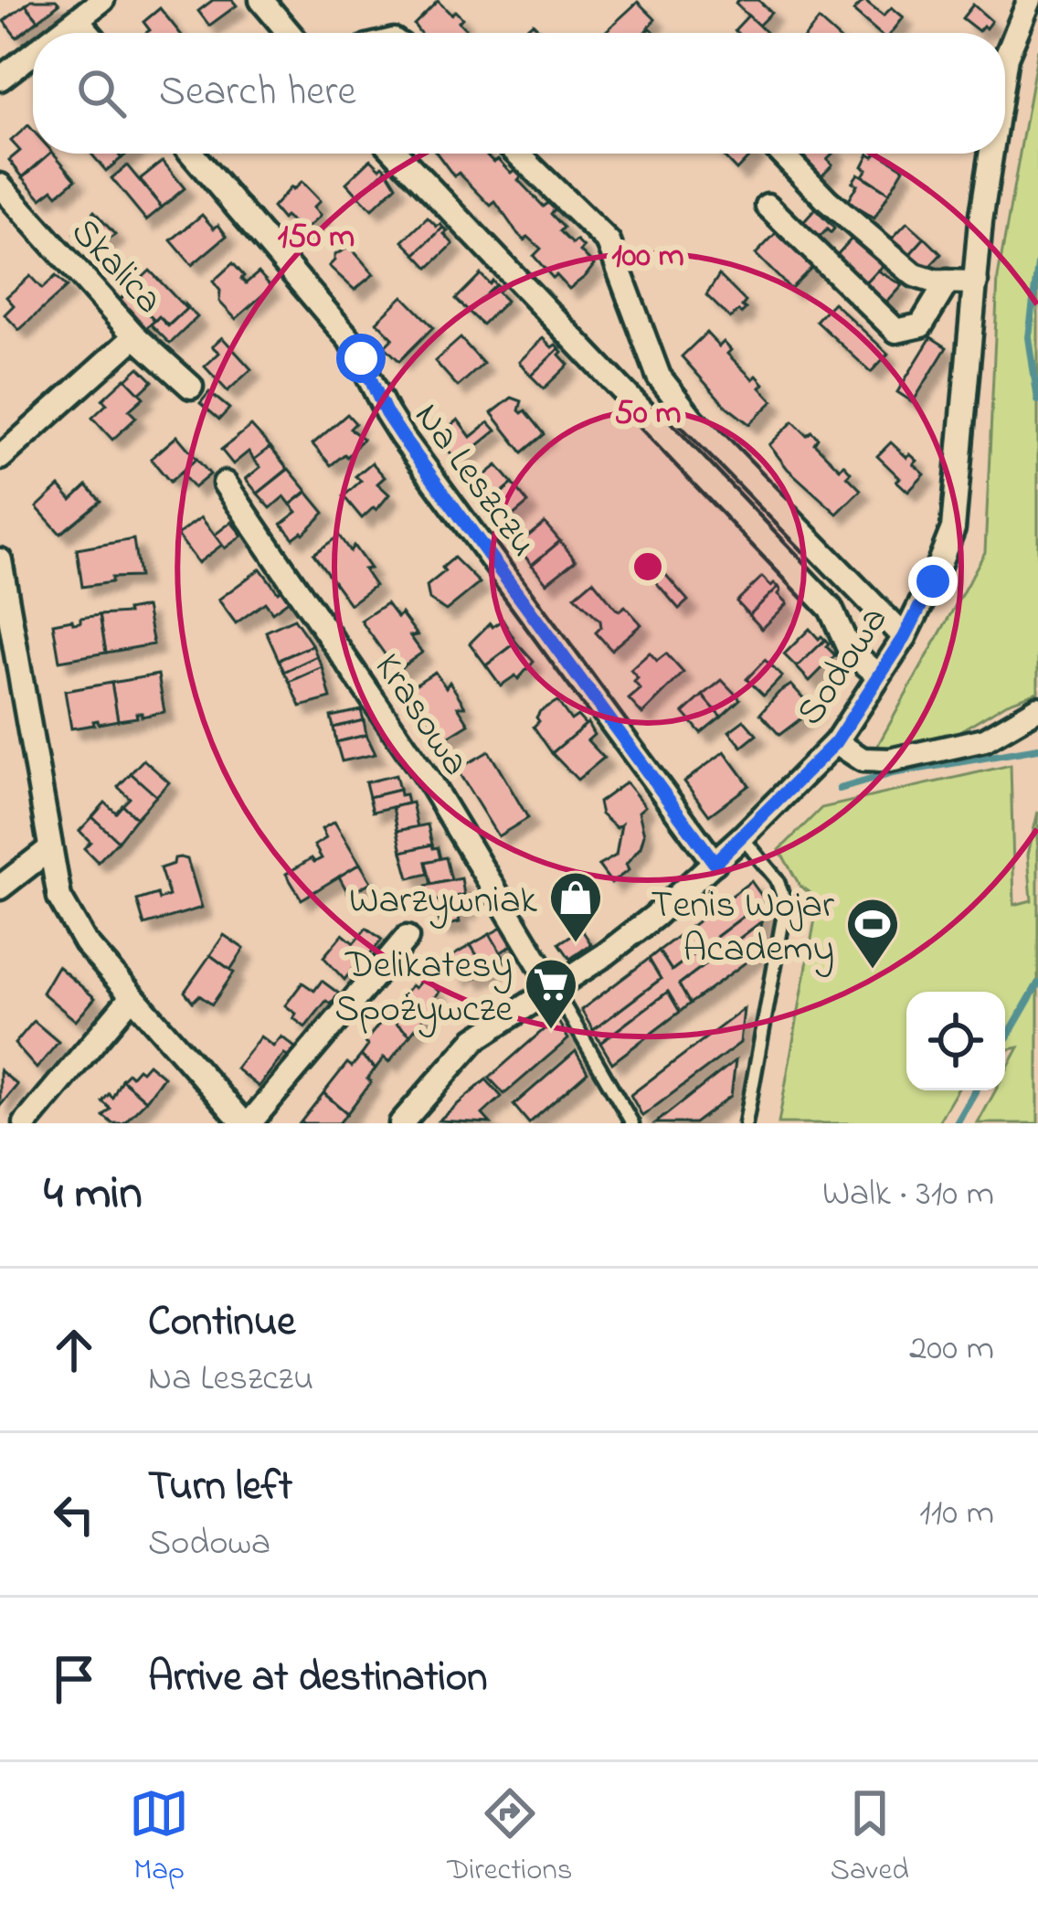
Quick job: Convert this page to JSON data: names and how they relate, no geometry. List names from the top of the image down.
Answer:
{
  "streets": {
    "street": [
      "Skalica",
      "Na Leszczu",
      "Sodowa",
      "Krasowa"
    ]
  },
  "crossings": [
    ["Na Leszczu", "Sodowa"],
    ["Sodowa", "Krasowa"]
  ],
  "places": {
    "shop": ["Warzywniak"],
    "sports": ["Tenis Wojar Academy"],
    "supermarket": ["Delikatesy Spożywcze"]
  },
  "page": {
    "search": "Search here",
    "heading": ["4 min", "Walk · 310 m"],
    "list": [
      ["Continue", "Na Leszczu", "200 m"],
      ["Turn left", "Sodowa", "110 m"],
      "Arrive at destination"
    ],
    "nav": ["Map", "Directions", "Saved"]
  },
  "rings": ["150 m", "100 m", "50 m"]
}
